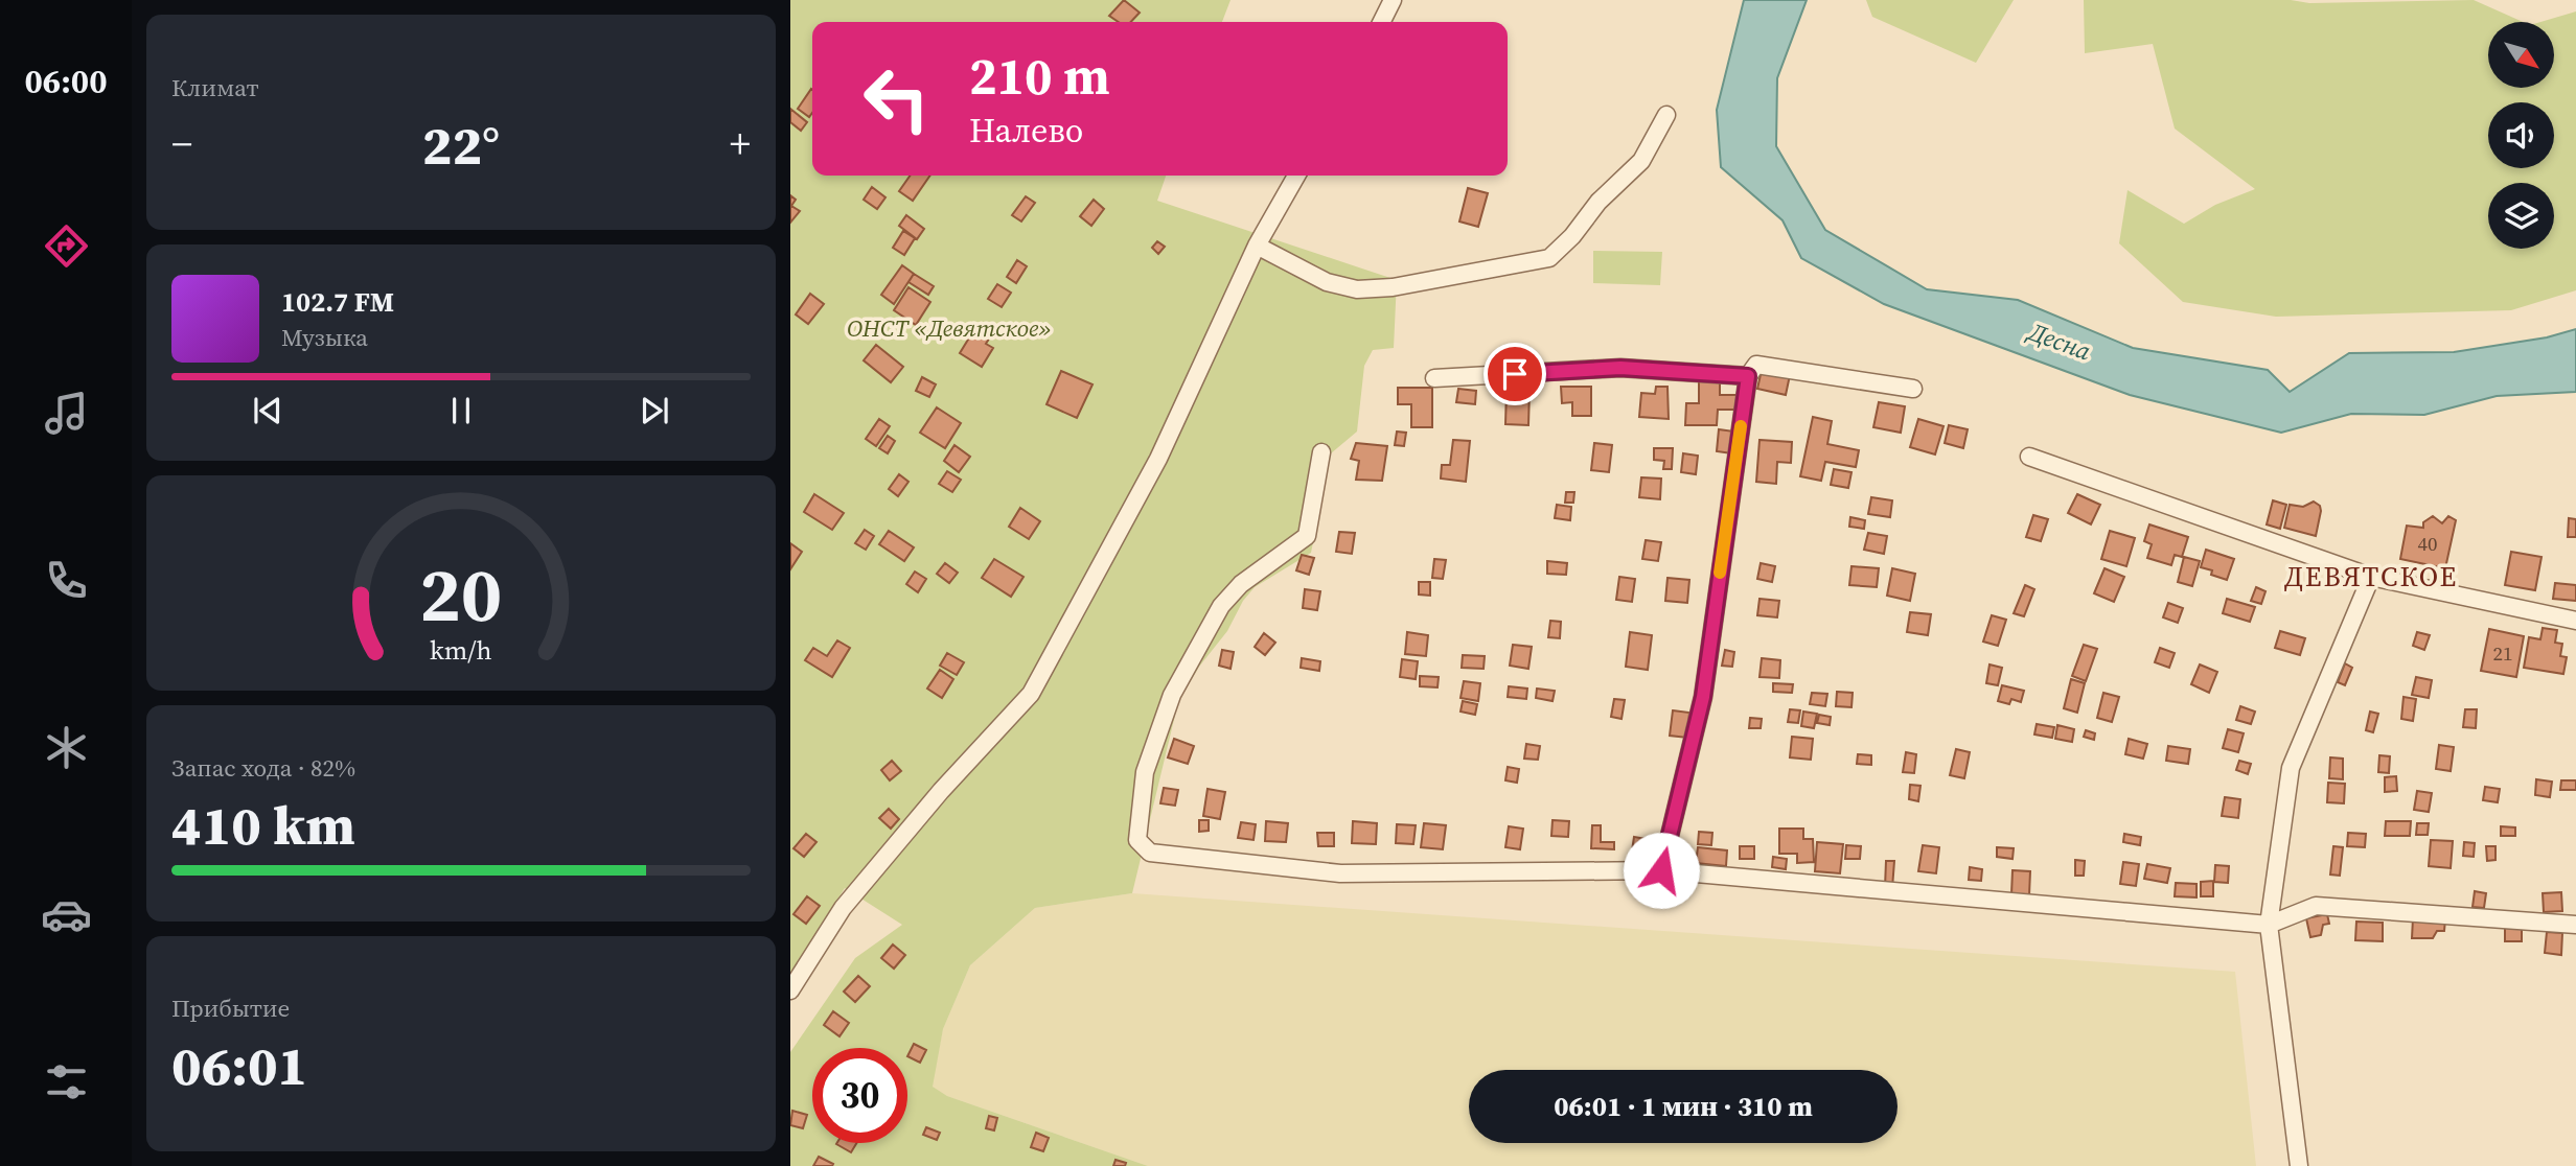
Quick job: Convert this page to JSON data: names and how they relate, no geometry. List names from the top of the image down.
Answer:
{
  "districts": ["ДЕВЯТСКОЕ"],
  "water": ["Десна"],
  "parks": ["ОНСТ «Девятское»"],
  "house_numbers": ["40", "21"],
  "north": "bottom right",
  "page": {
    "tabs": "06:00",
    "tile": [
      "Климат",
      ["Запас хода · 82%", "410 km"],
      ["Прибытие", "06:01"]
    ],
    "turn": ["210 m", "Налево"],
    "heat": ["−", "22°", "+"],
    "song": ["102.7 FM", "Музыка"],
    "limit": "30",
    "trip": "06:01 · 1 мин · 310 m",
    "gauge": ["20", "km/h"]
  }
}
